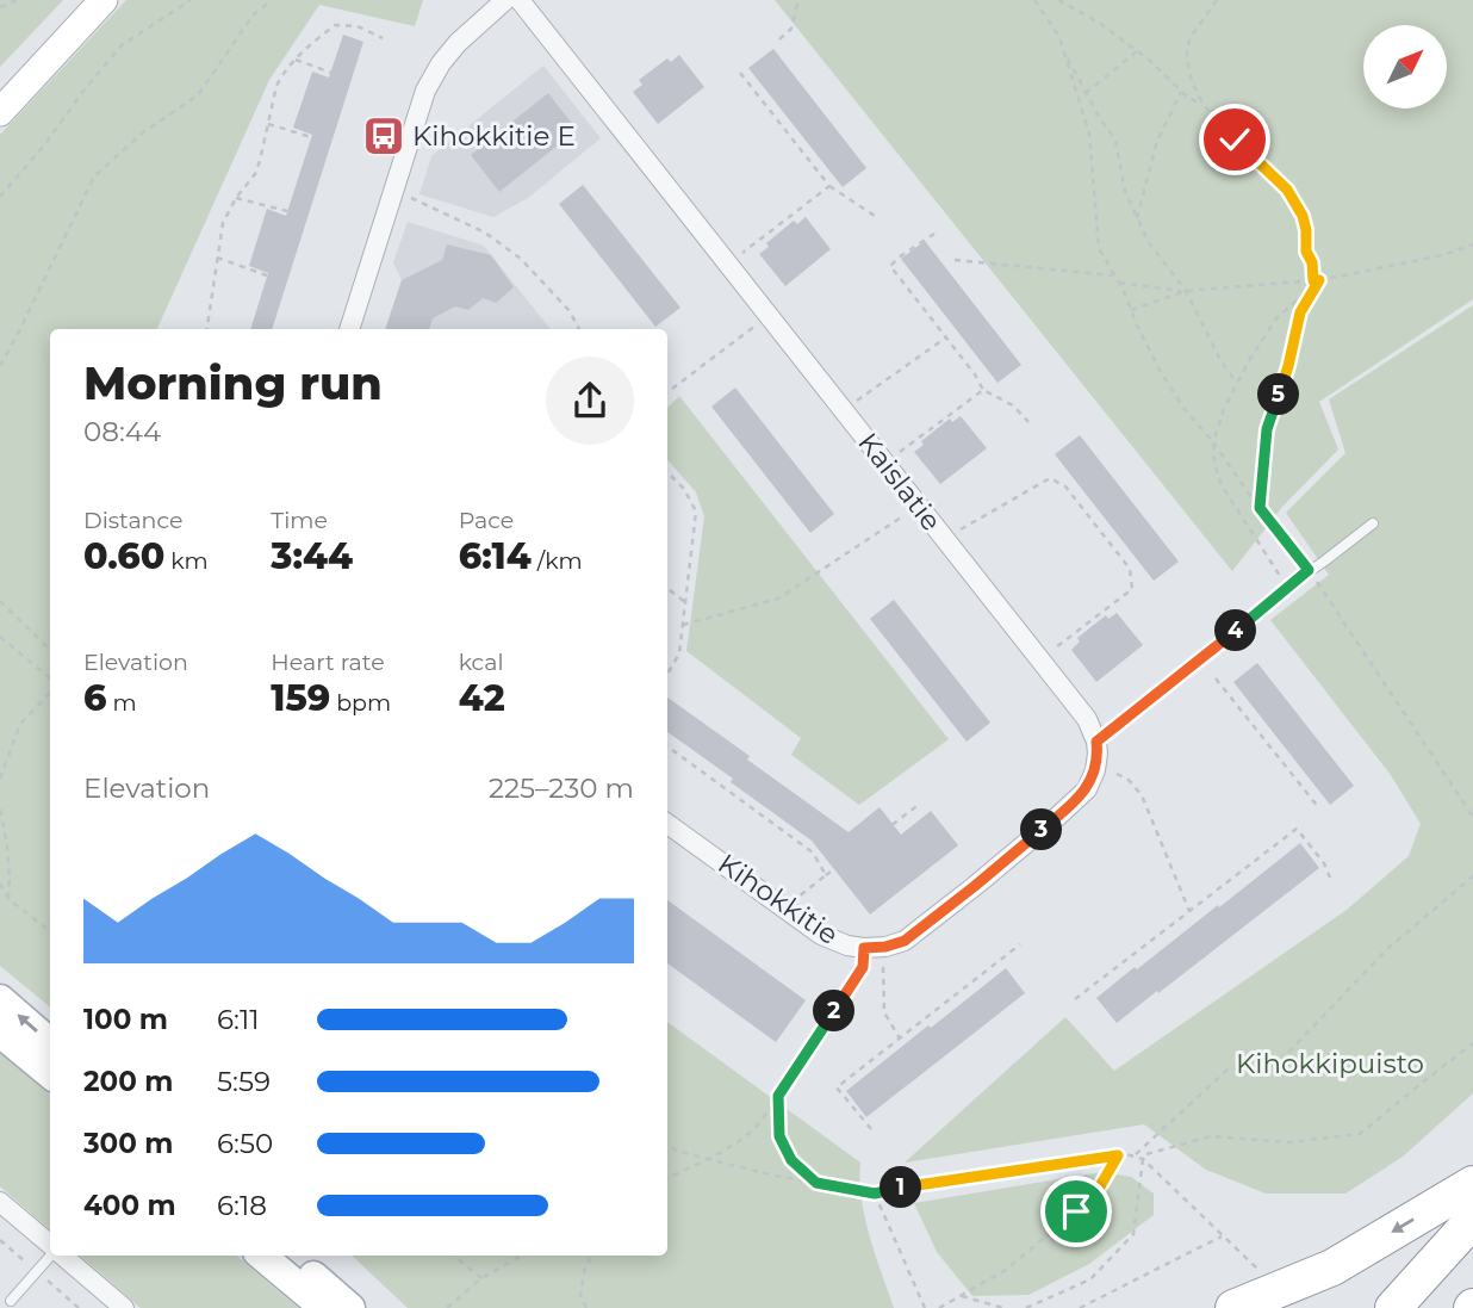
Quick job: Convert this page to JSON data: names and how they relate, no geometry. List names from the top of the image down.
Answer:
{
  "streets": {
    "street": ["Kaislatie", "Kihokkitie"]
  },
  "crossings": [
    ["Kaislatie", "Kihokkitie"]
  ],
  "parks": ["Kihokkipuisto"],
  "places": {
    "bus stop": ["Kihokkitie E"]
  },
  "north": "top right",
  "page": {
    "heading": ["Morning run", "08:44"],
    "pins": [
      "5",
      "4",
      "3",
      "2",
      "1"
    ],
    "stats": [
      ["Distance", "0.60 km"],
      ["Time", "3:44"],
      ["Pace", "6:14 /km"],
      ["Elevation", "6 m"],
      ["Heart rate", "159 bpm"],
      ["kcal", "42"]
    ],
    "chart": ["Elevation", "225–230 m"],
    "list": [
      {
        "name": "100 m",
        "note": "6:11"
      },
      {
        "name": "200 m",
        "note": "5:59"
      },
      {
        "name": "300 m",
        "note": "6:50"
      },
      {
        "name": "400 m",
        "note": "6:18"
      }
    ]
  }
}
